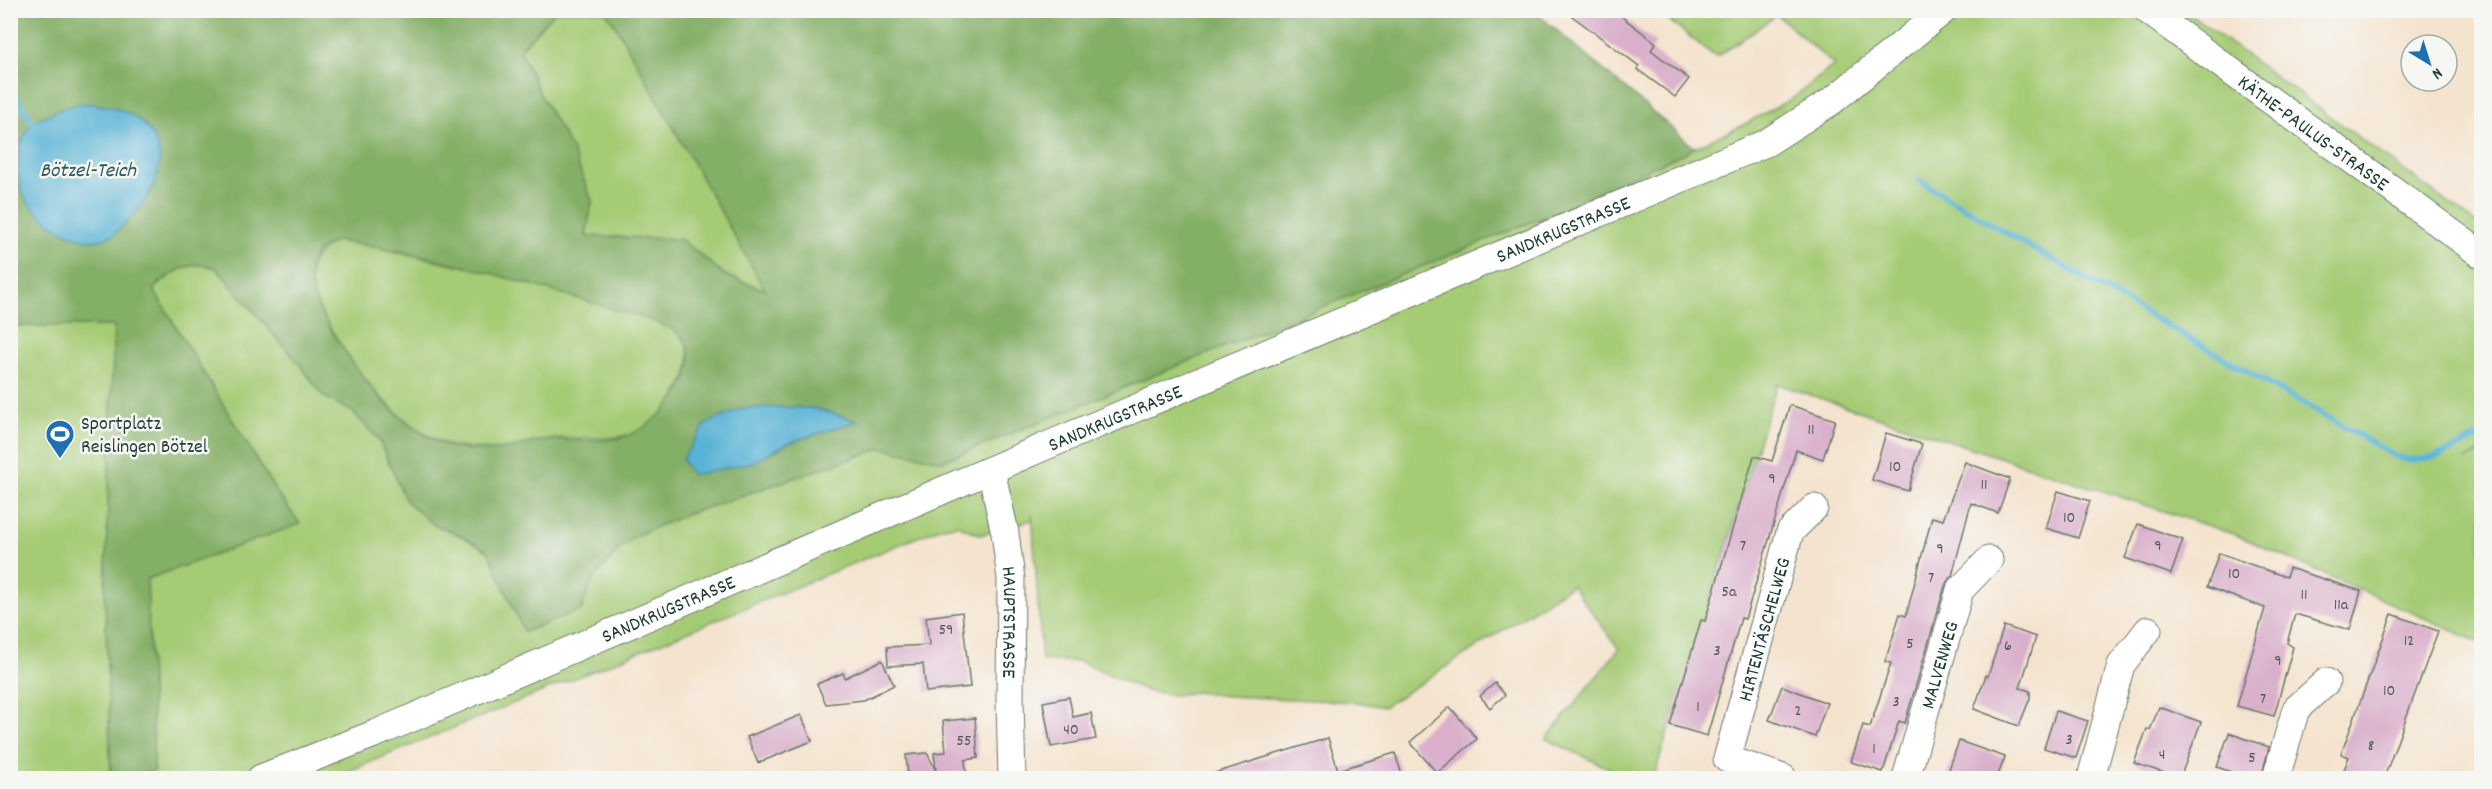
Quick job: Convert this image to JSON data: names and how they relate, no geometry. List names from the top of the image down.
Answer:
{
  "streets": {
    "street": [
      "KÄTHE-PAULUS-STRASSE",
      "SANDKRUGSTRASSE",
      "HAUPTSTRASSE",
      "HIRTENTÄSCHELWEG",
      "MALVENWEG"
    ]
  },
  "crossings": [
    ["SANDKRUGSTRASSE", "HAUPTSTRASSE"]
  ],
  "water": ["Bötzel-Teich"],
  "places": {
    "sports": ["Sportplatz Reislingen Bötzel"]
  },
  "house_numbers": [
    "11",
    "10",
    "9",
    "11",
    "10",
    "7",
    "9",
    "9",
    "10",
    "7",
    "5a",
    "11",
    "11a",
    "59",
    "12",
    "5",
    "6",
    "3",
    "9",
    "10",
    "7",
    "3",
    "1",
    "2",
    "40",
    "3",
    "55",
    "8",
    "1",
    "4",
    "5"
  ],
  "north": "bottom right"
}
